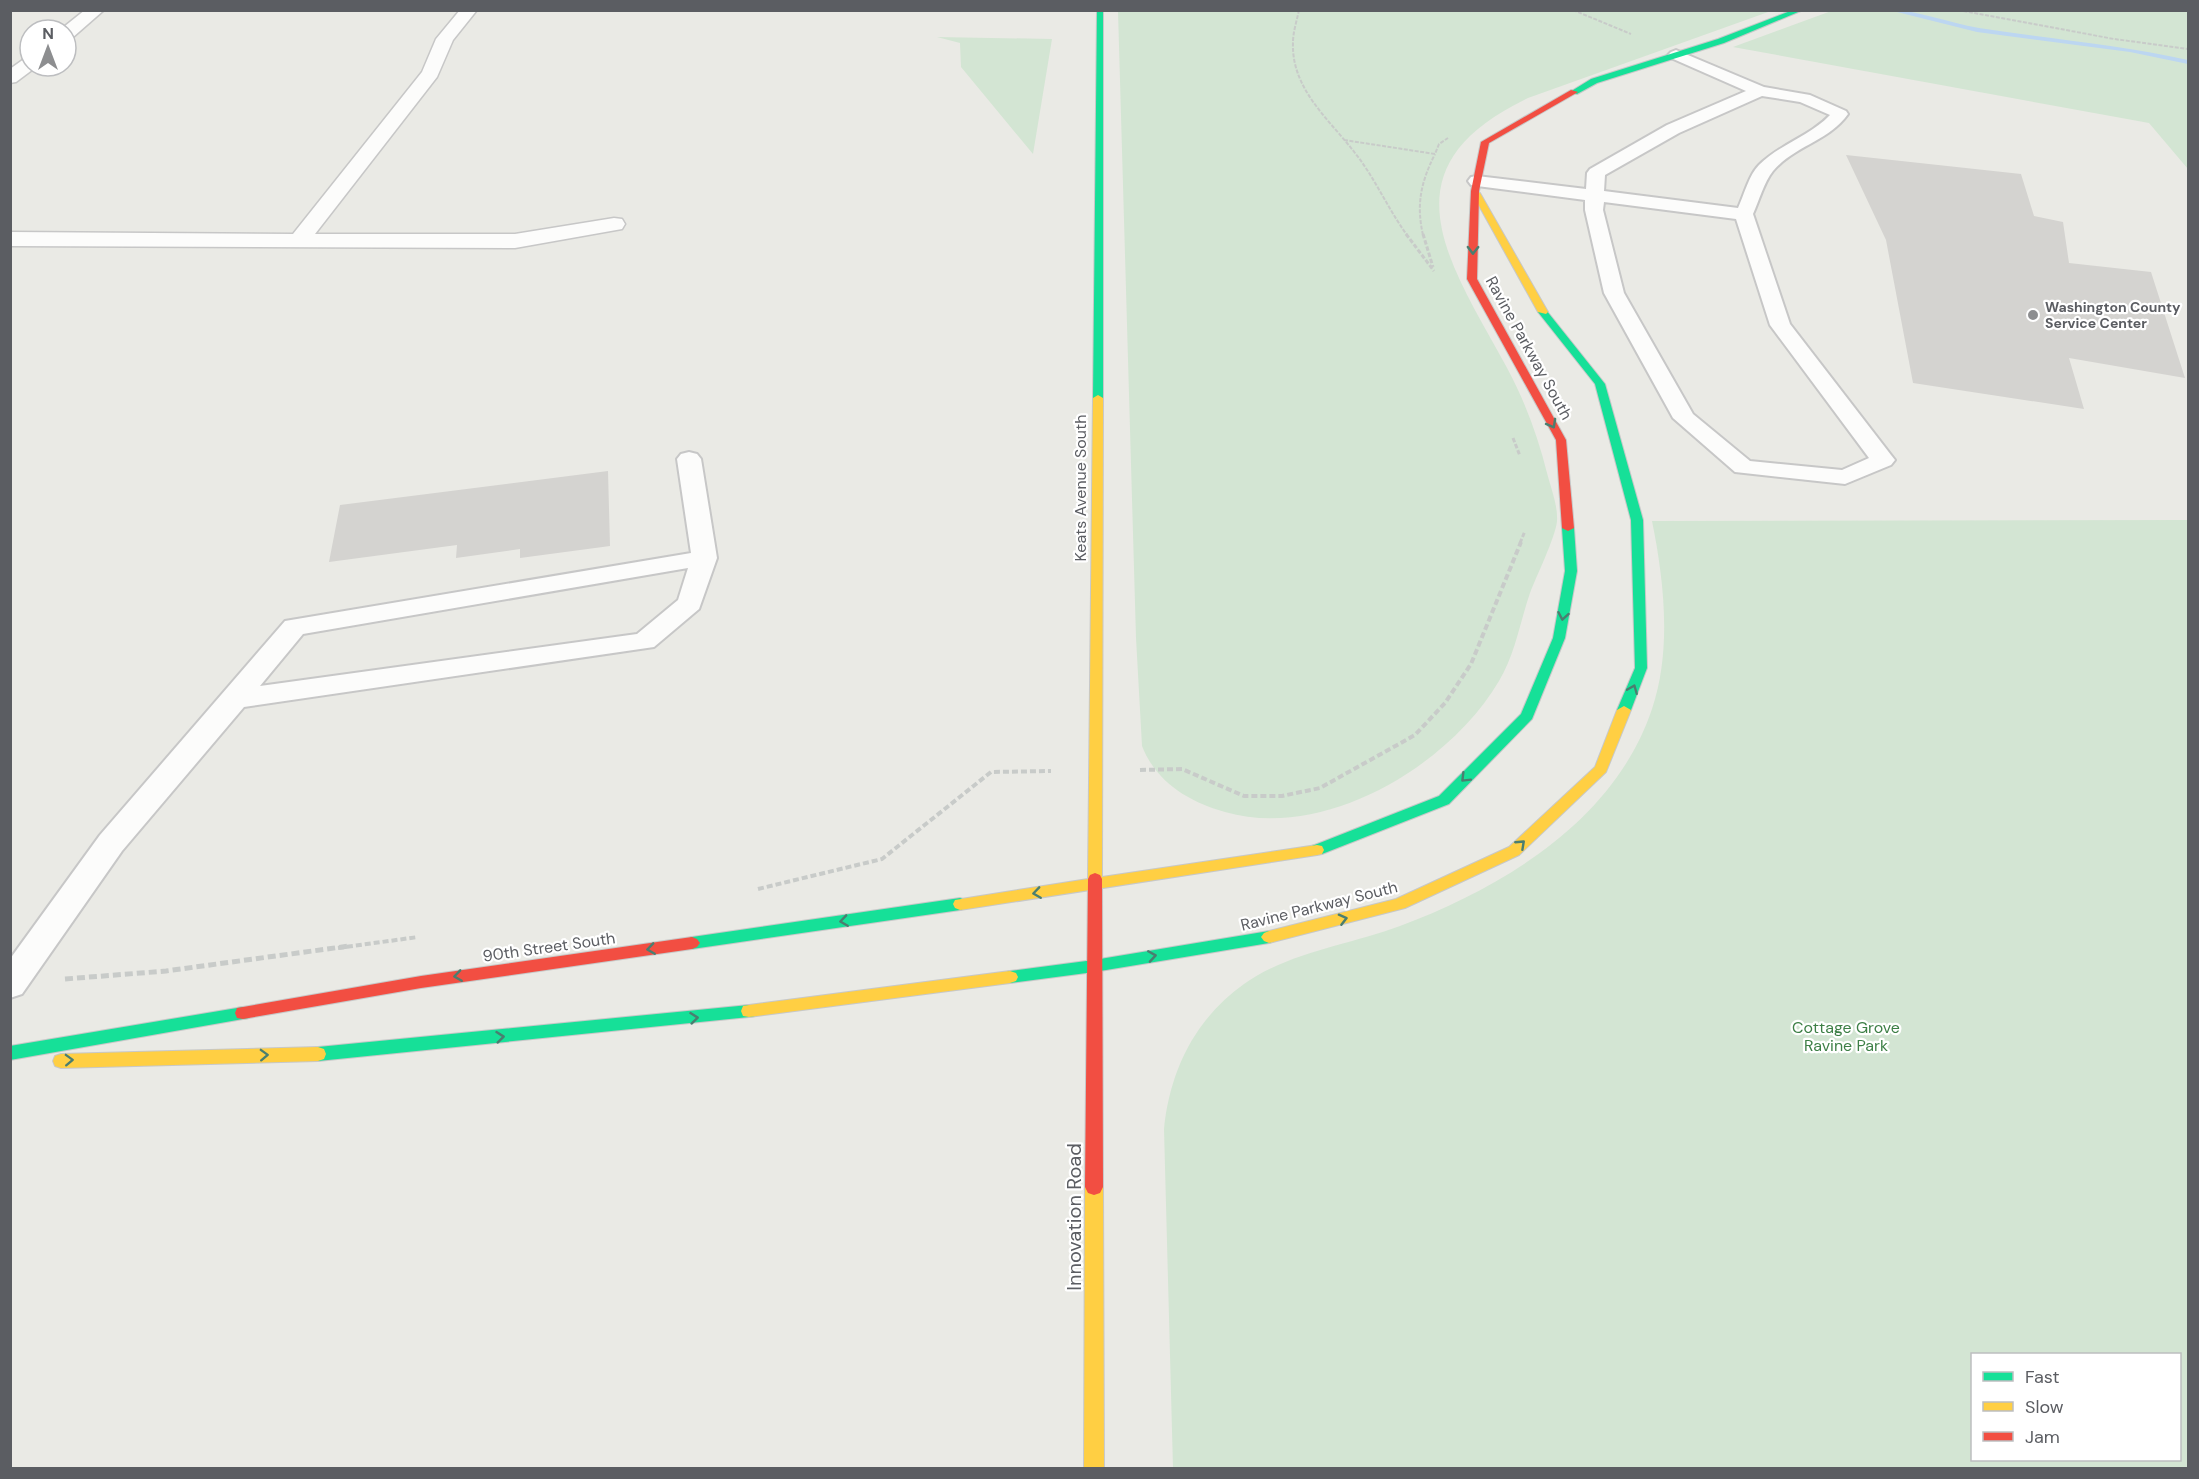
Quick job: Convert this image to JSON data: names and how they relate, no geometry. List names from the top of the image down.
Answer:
{
  "streets": {
    "street": [
      "Ravine Parkway South",
      "Keats Avenue South",
      "90th Street South",
      "Innovation Road"
    ]
  },
  "crossings": [
    ["Ravine Parkway South", "Keats Avenue South"],
    ["Ravine Parkway South", "90th Street South"],
    ["Ravine Parkway South", "Innovation Road"],
    ["Keats Avenue South", "90th Street South"],
    ["Keats Avenue South", "Innovation Road"]
  ],
  "parks": ["Cottage Grove Ravine Park"],
  "places": ["Washington County Service Center"],
  "legend": ["Fast", "Slow", "Jam"],
  "north": "top"
}
